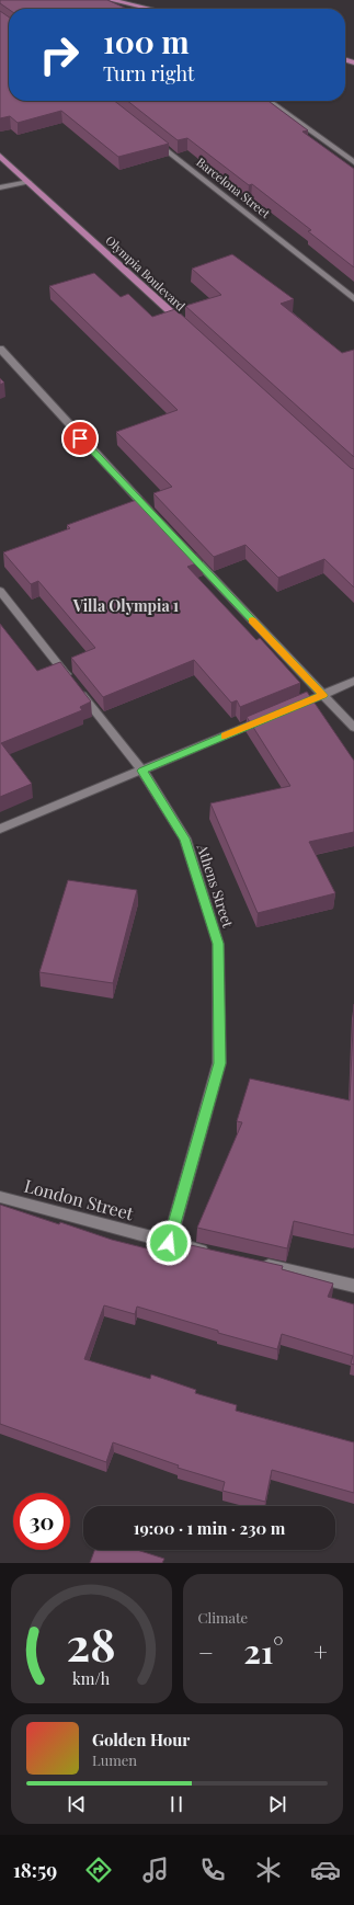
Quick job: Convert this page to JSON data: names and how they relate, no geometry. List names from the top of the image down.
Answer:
{
  "streets": {
    "main road": ["Olympia Boulevard"],
    "street": ["Barcelona Street", "Athens Street", "London Street"]
  },
  "crossings": [
    ["Athens Street", "London Street"]
  ],
  "districts": ["Villa Olympia 1"],
  "page": {
    "turn": ["100 m", "Turn right"],
    "limit": "30",
    "trip": "19:00 · 1 min · 230 m",
    "tile": "Climate",
    "heat": ["−", "21°", "+"],
    "song": ["Golden Hour", "Lumen"],
    "tabs": "18:59",
    "gauge": ["28", "km/h"]
  }
}
